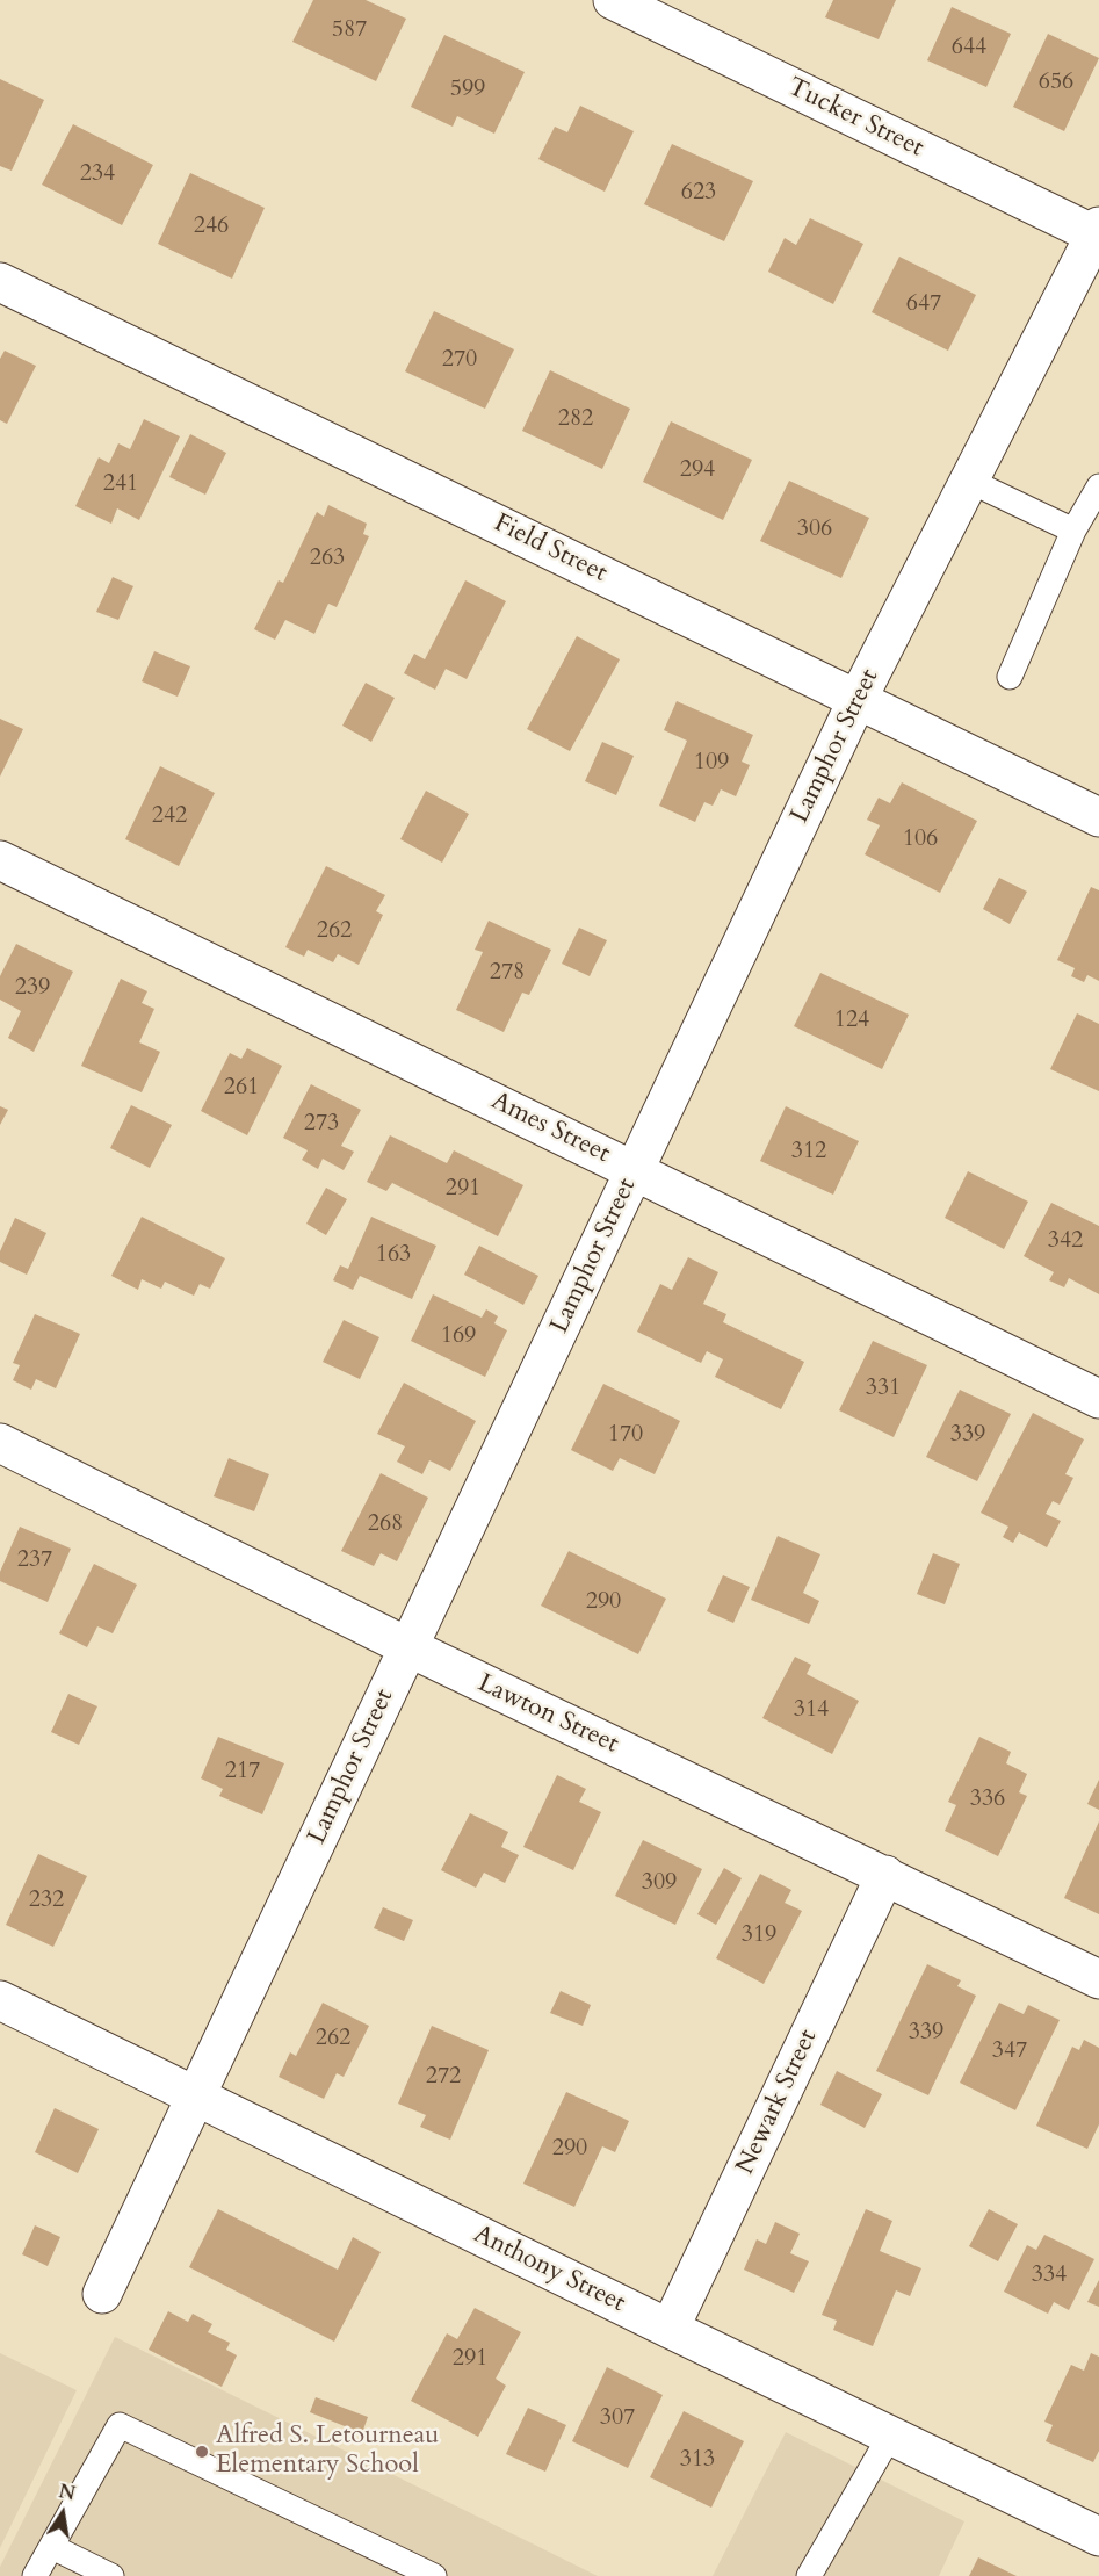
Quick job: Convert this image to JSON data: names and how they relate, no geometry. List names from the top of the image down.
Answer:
{
  "streets": {
    "street": [
      "Tucker Street",
      "Field Street",
      "Lamphor Street",
      "Ames Street",
      "Lawton Street",
      "Newark Street",
      "Anthony Street"
    ]
  },
  "crossings": [
    ["Tucker Street", "Lamphor Street"],
    ["Field Street", "Lamphor Street"],
    ["Lamphor Street", "Ames Street"],
    ["Lamphor Street", "Lawton Street"],
    ["Lamphor Street", "Anthony Street"],
    ["Lawton Street", "Newark Street"],
    ["Newark Street", "Anthony Street"]
  ],
  "places": ["Alfred S. Letourneau Elementary School"],
  "house_numbers": [
    "587",
    "644",
    "656",
    "599",
    "234",
    "623",
    "246",
    "647",
    "270",
    "282",
    "294",
    "241",
    "306",
    "263",
    "109",
    "242",
    "106",
    "262",
    "278",
    "239",
    "124",
    "261",
    "273",
    "312",
    "291",
    "342",
    "163",
    "169",
    "331",
    "170",
    "339",
    "268",
    "237",
    "290",
    "314",
    "217",
    "336",
    "309",
    "232",
    "319",
    "339",
    "262",
    "347",
    "272",
    "290",
    "334",
    "291",
    "307",
    "313"
  ],
  "north": "top"
}
